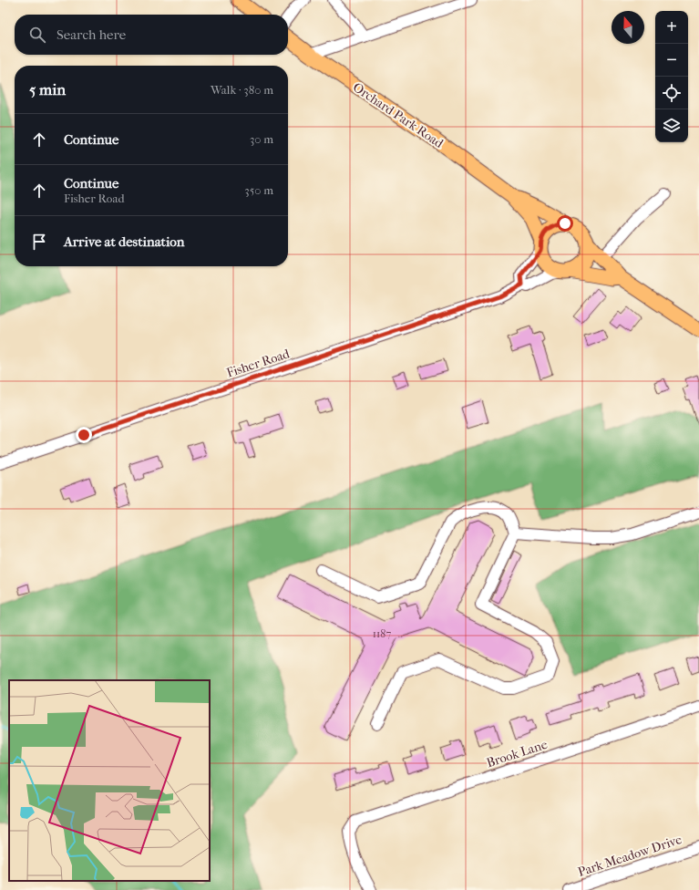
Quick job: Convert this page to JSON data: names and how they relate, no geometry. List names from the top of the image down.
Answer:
{
  "streets": {
    "main road": ["Orchard Park Road"],
    "street": ["Fisher Road", "Brook Lane", "Park Meadow Drive"]
  },
  "crossings": [
    ["Orchard Park Road", "Fisher Road"]
  ],
  "house_numbers": ["1187"],
  "north": "top",
  "page": {
    "map_buttons": ["+", "−"],
    "search": "Search here",
    "heading": ["5 min", "Walk · 380 m"],
    "list": [
      ["Continue", "30 m"],
      ["Continue", "Fisher Road", "350 m"],
      "Arrive at destination"
    ]
  }
}
